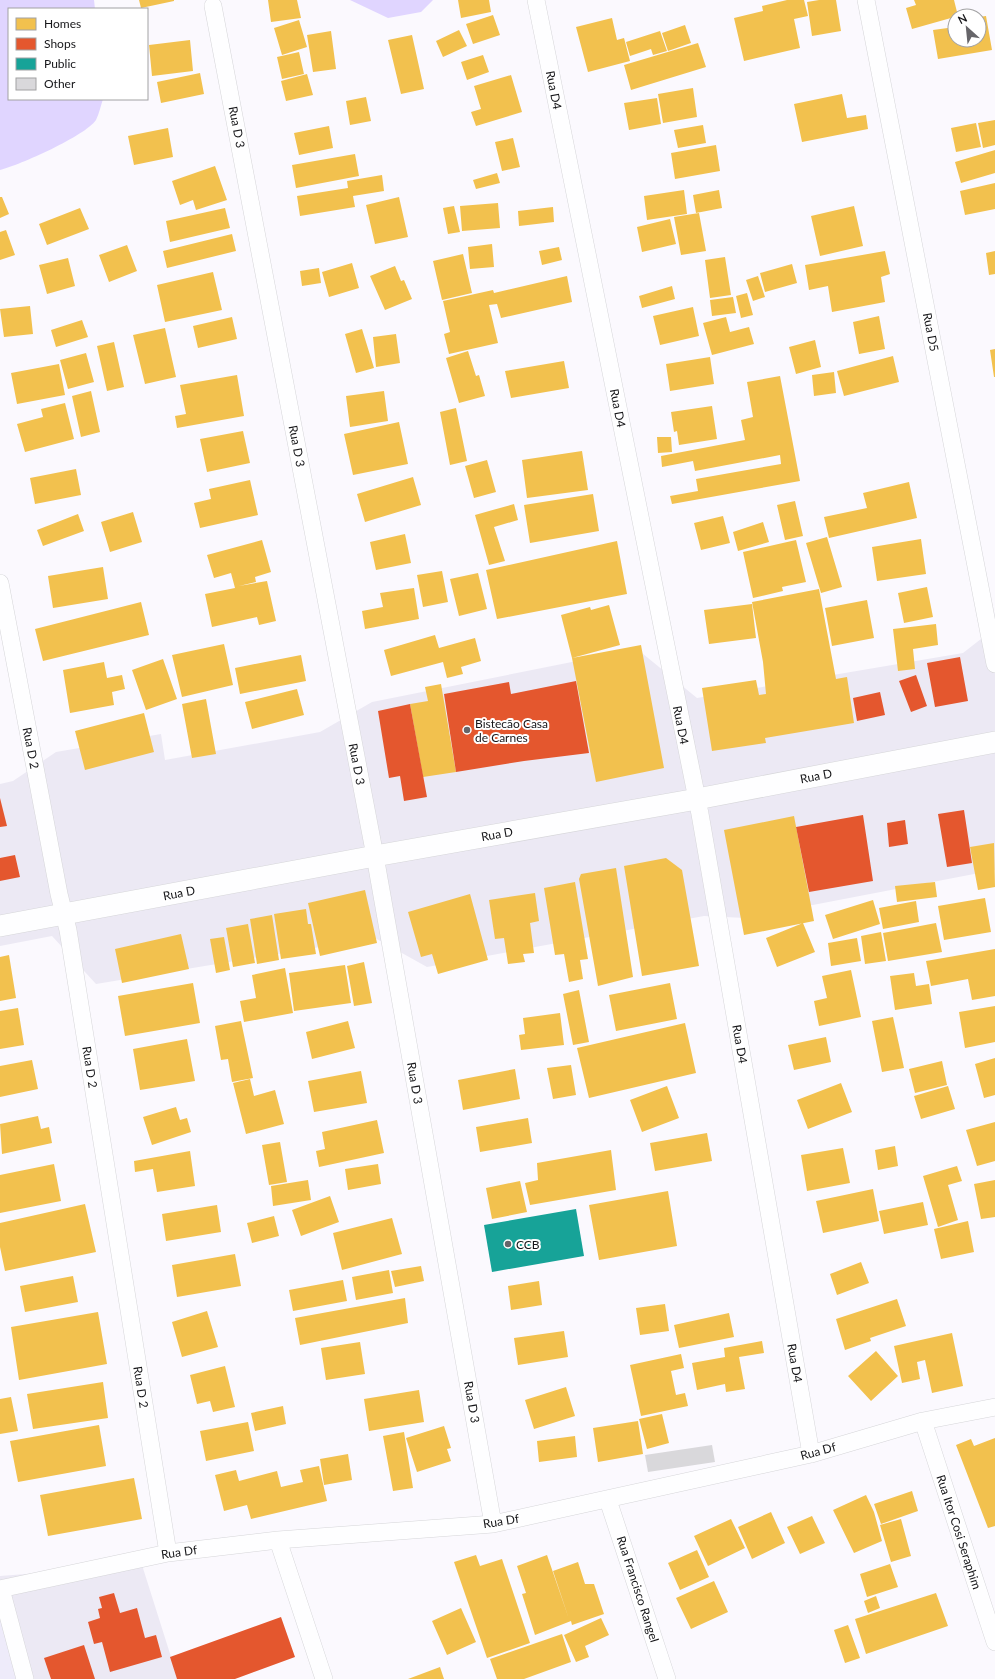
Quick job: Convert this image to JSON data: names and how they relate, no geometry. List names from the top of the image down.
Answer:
{
  "streets": {
    "street": [
      "Rua D4",
      "Rua D 3",
      "Rua D5",
      "Rua D 2",
      "Rua D",
      "Rua Df",
      "Rua Itor Cosi Seraphim",
      "Rua Francisco Rangel"
    ]
  },
  "crossings": [
    ["Rua D4", "Rua D"],
    ["Rua D4", "Rua Df"],
    ["Rua D 3", "Rua D"],
    ["Rua D 3", "Rua Df"],
    ["Rua D 2", "Rua D"],
    ["Rua D 2", "Rua Df"],
    ["Rua Df", "Rua Itor Cosi Seraphim"],
    ["Rua Df", "Rua Francisco Rangel"]
  ],
  "places": ["Bistecão Casa de Carnes", "CCB"],
  "legend": [
    "Homes",
    "Shops",
    "Public",
    "Other"
  ],
  "north": "top left"
}
